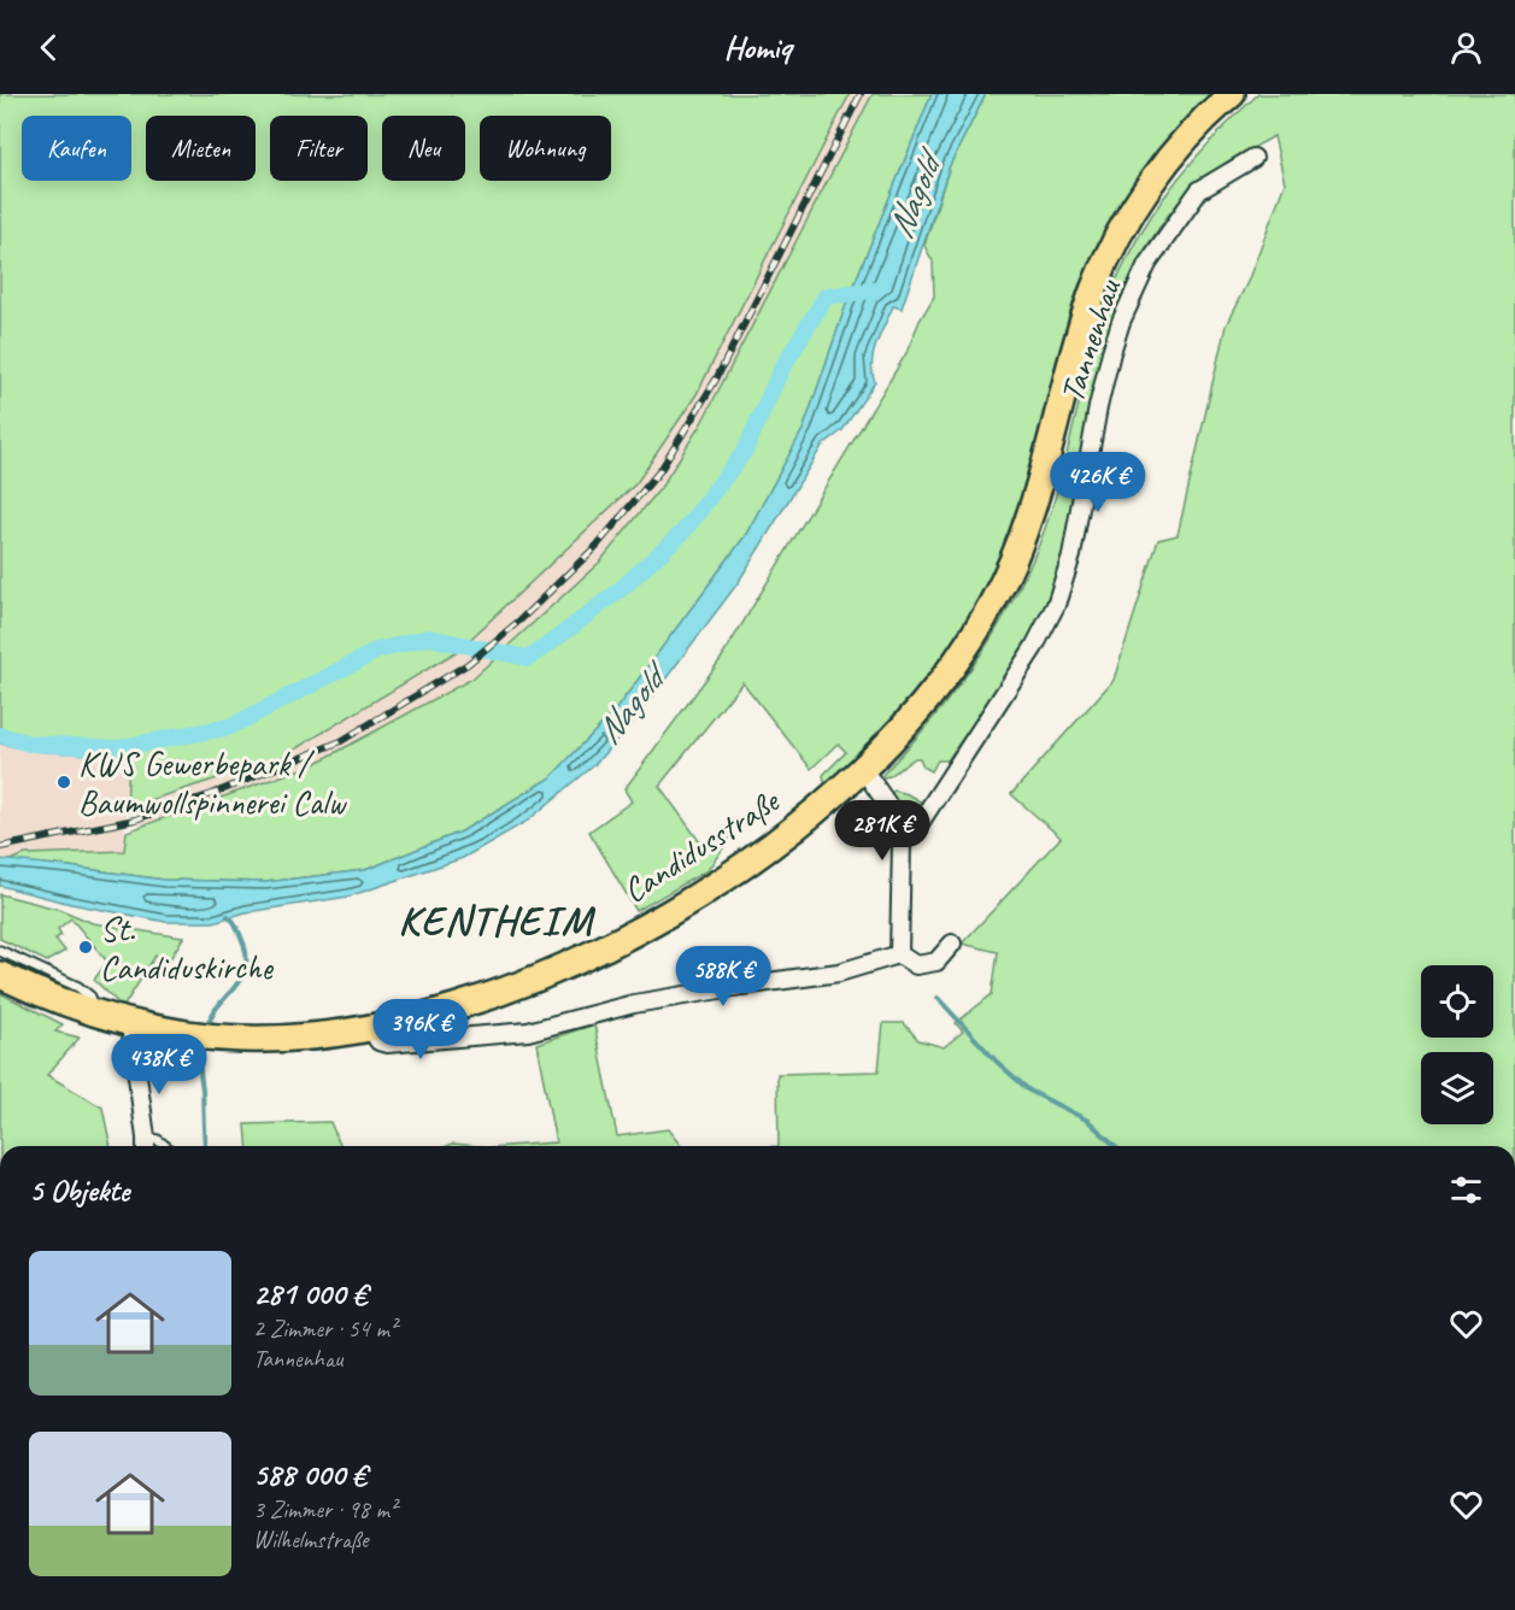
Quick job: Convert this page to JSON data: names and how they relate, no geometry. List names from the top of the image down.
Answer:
{
  "streets": {
    "main road": ["Candidusstraße"],
    "street": ["Tannenhau"]
  },
  "districts": ["KENTHEIM"],
  "water": ["Nagold"],
  "places": ["KWS Gewerbepark / Baumwollspinnerei Calw", "St. Candiduskirche"],
  "page": {
    "header": "Homiq",
    "chip": [
      "Kaufen",
      "Mieten",
      "Filter",
      "Neu",
      "Wohnung"
    ],
    "price": [
      "426K €",
      "281K €",
      "588K €",
      "396K €",
      "438K €"
    ],
    "heading": "5 Objekte",
    "list": [
      {
        "name": "281 000 €",
        "note": "2 Zimmer · 54 m² · Tannenhau"
      },
      {
        "name": "588 000 €",
        "note": "3 Zimmer · 98 m² · Wilhelmstraße"
      }
    ]
  }
}
